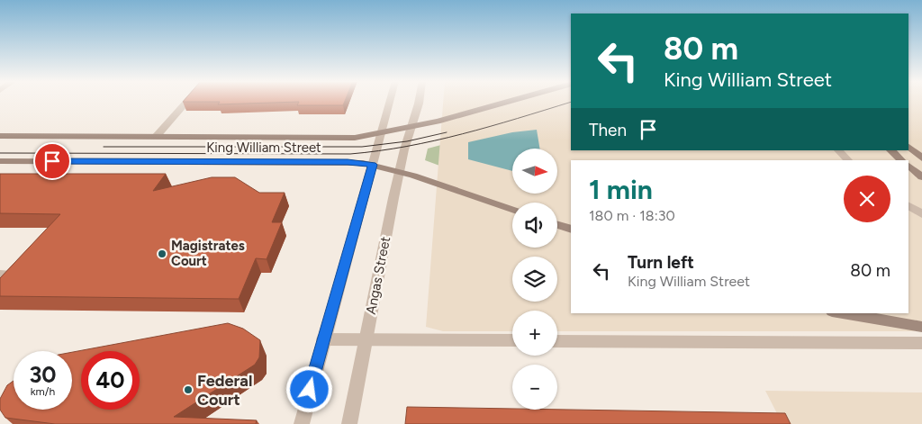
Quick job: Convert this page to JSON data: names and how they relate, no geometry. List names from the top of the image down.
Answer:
{
  "streets": {
    "main road": ["King William Street"],
    "street": ["Angas Street"]
  },
  "crossings": [
    ["King William Street", "Angas Street"]
  ],
  "places": ["Magistrates Court", "Federal Court"],
  "north": "right",
  "page": {
    "turn": ["80 m", "King William Street"],
    "then": "Then",
    "map_buttons": ["+", "−"],
    "heading": ["1 min", "180 m · 18:30"],
    "list": [
      {
        "name": "Turn left",
        "note": "King William Street",
        "value": "80 m"
      }
    ],
    "speed": "30 km/h",
    "limit": "40"
  }
}
